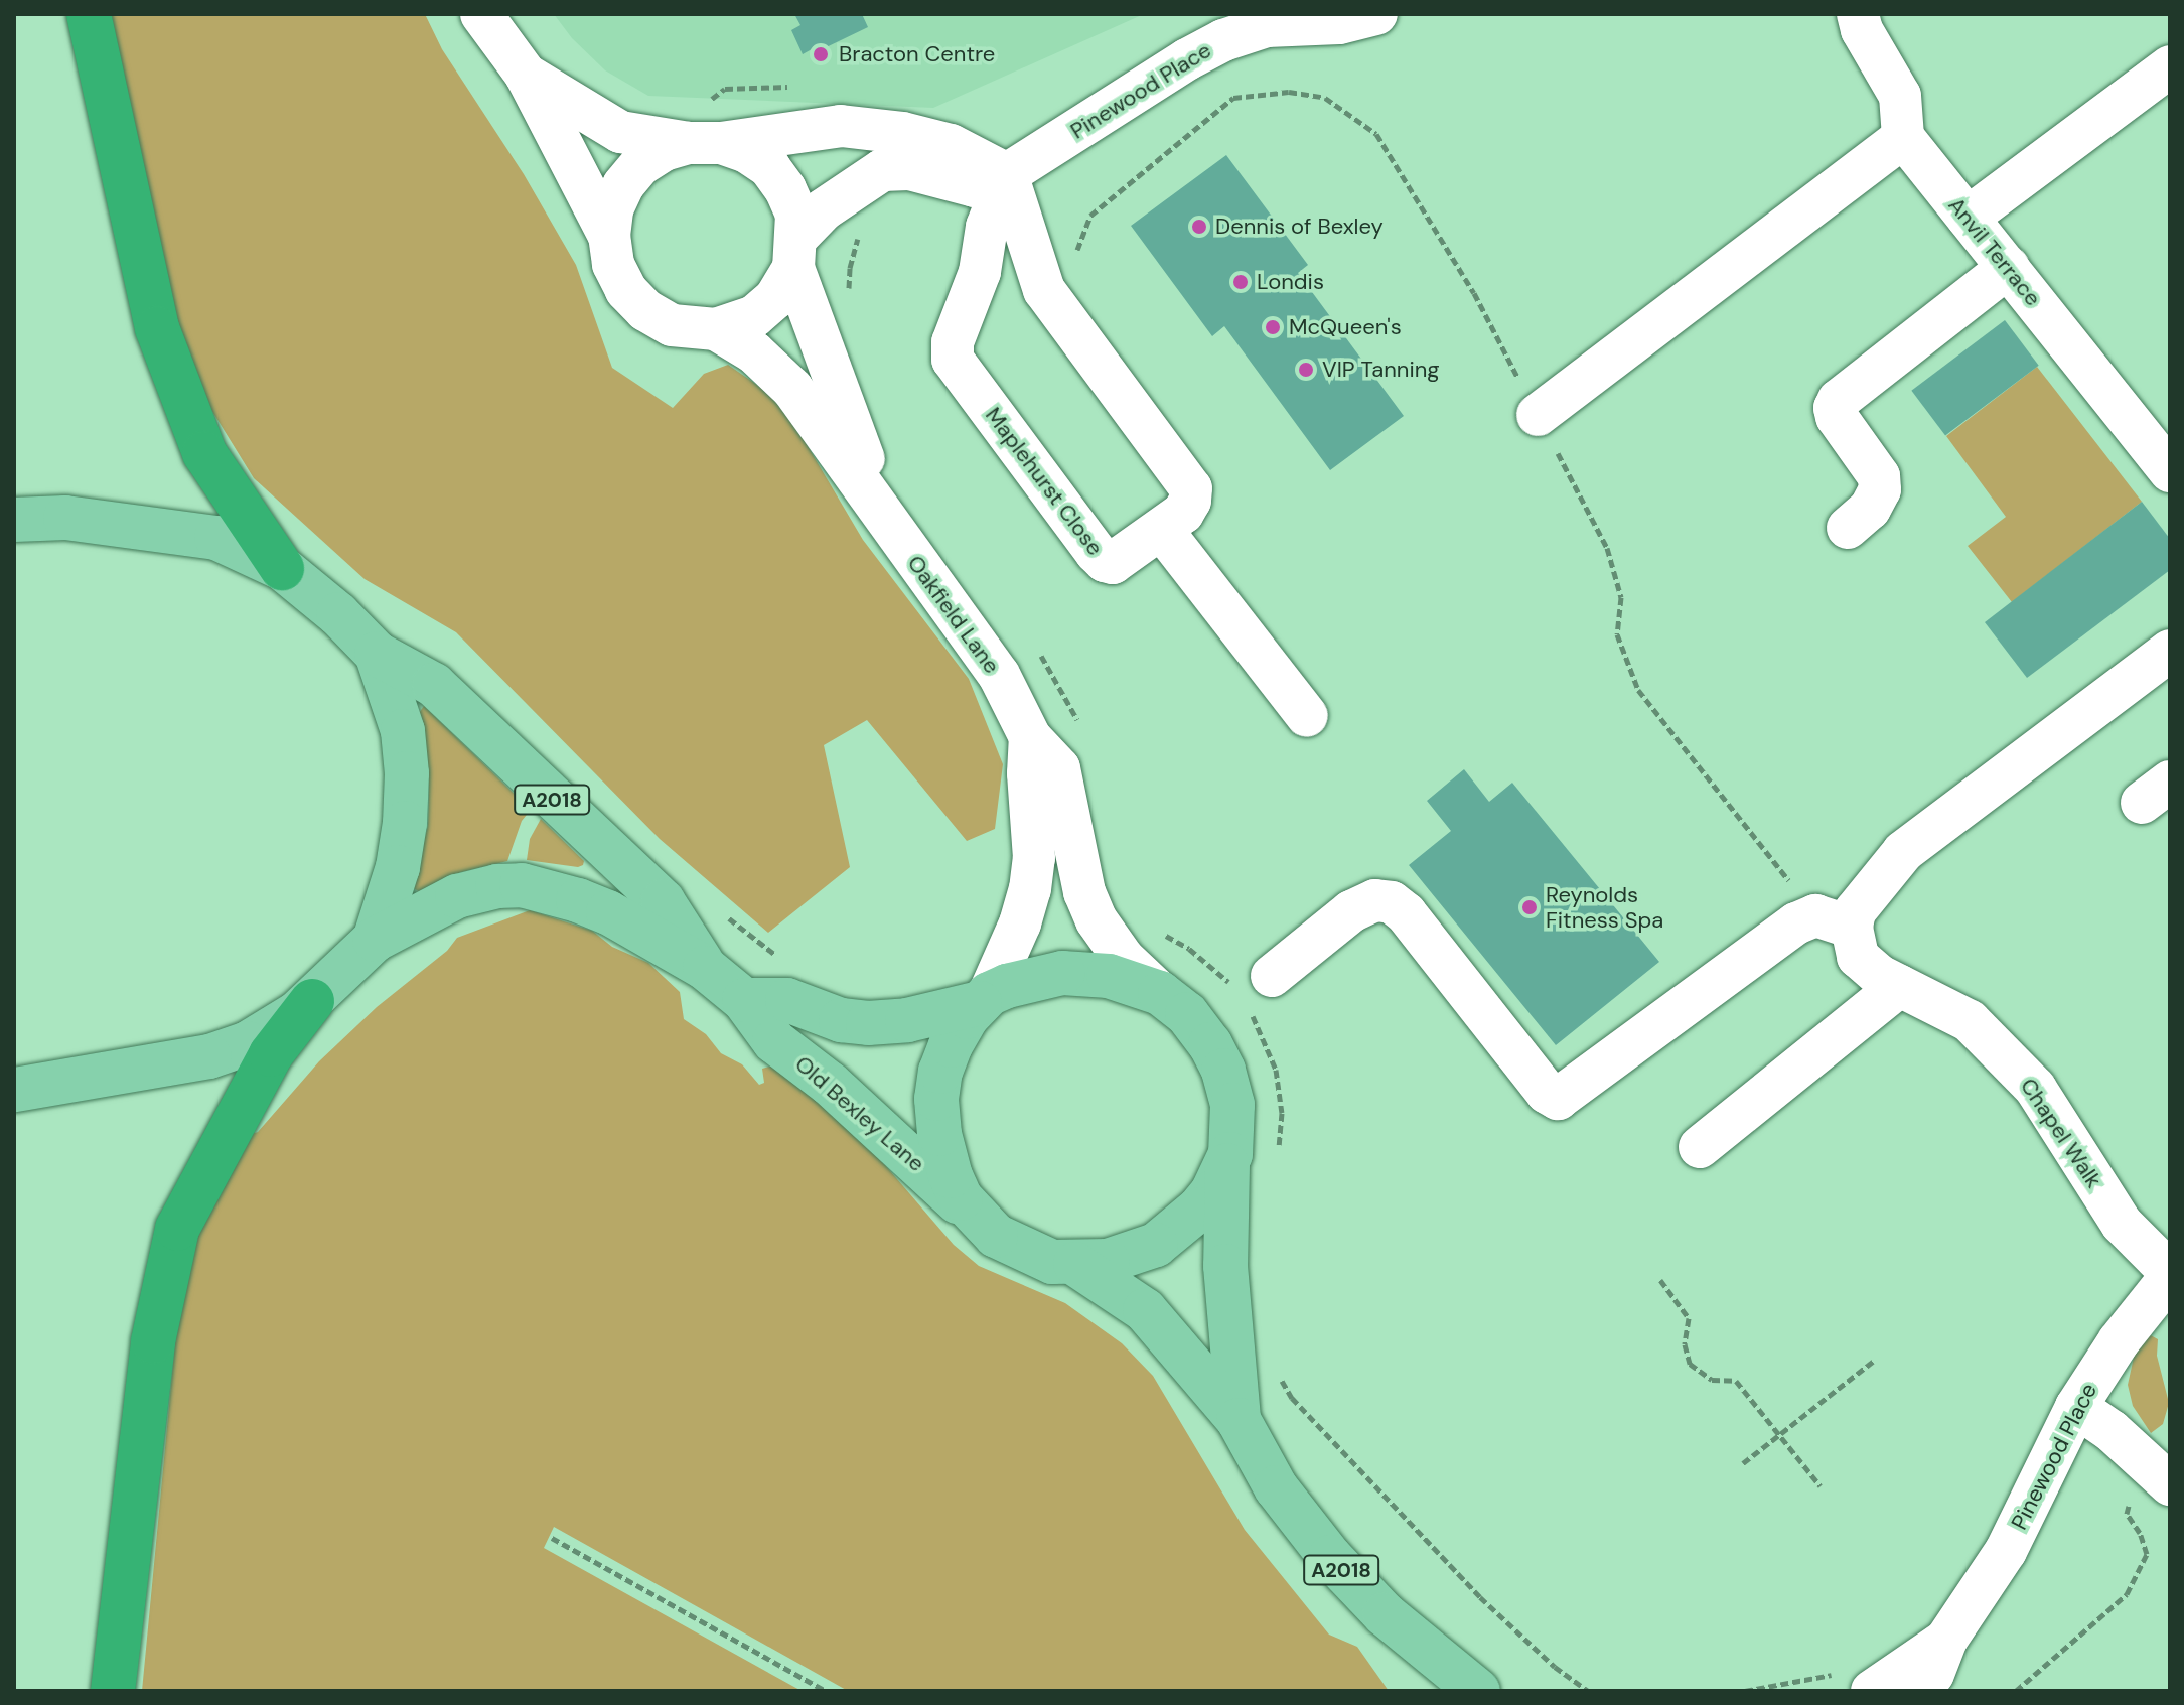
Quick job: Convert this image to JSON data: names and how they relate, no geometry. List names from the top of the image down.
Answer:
{
  "streets": {
    "main road": ["A2018", "Old Bexley Lane"],
    "street": [
      "Pinewood Place",
      "Anvil Terrace",
      "Maplehurst Close",
      "Oakfield Lane",
      "Chapel Walk"
    ]
  },
  "crossings": [
    ["Pinewood Place", "Maplehurst Close"],
    ["Pinewood Place", "Oakfield Lane"],
    ["Pinewood Place", "Chapel Walk"],
    ["Oakfield Lane", "A2018"],
    ["A2018", "Old Bexley Lane"]
  ],
  "places": [
    "Bracton Centre",
    "Dennis of Bexley",
    "Londis",
    "McQueen's",
    "VIP Tanning",
    "Reynolds Fitness Spa"
  ]
}
